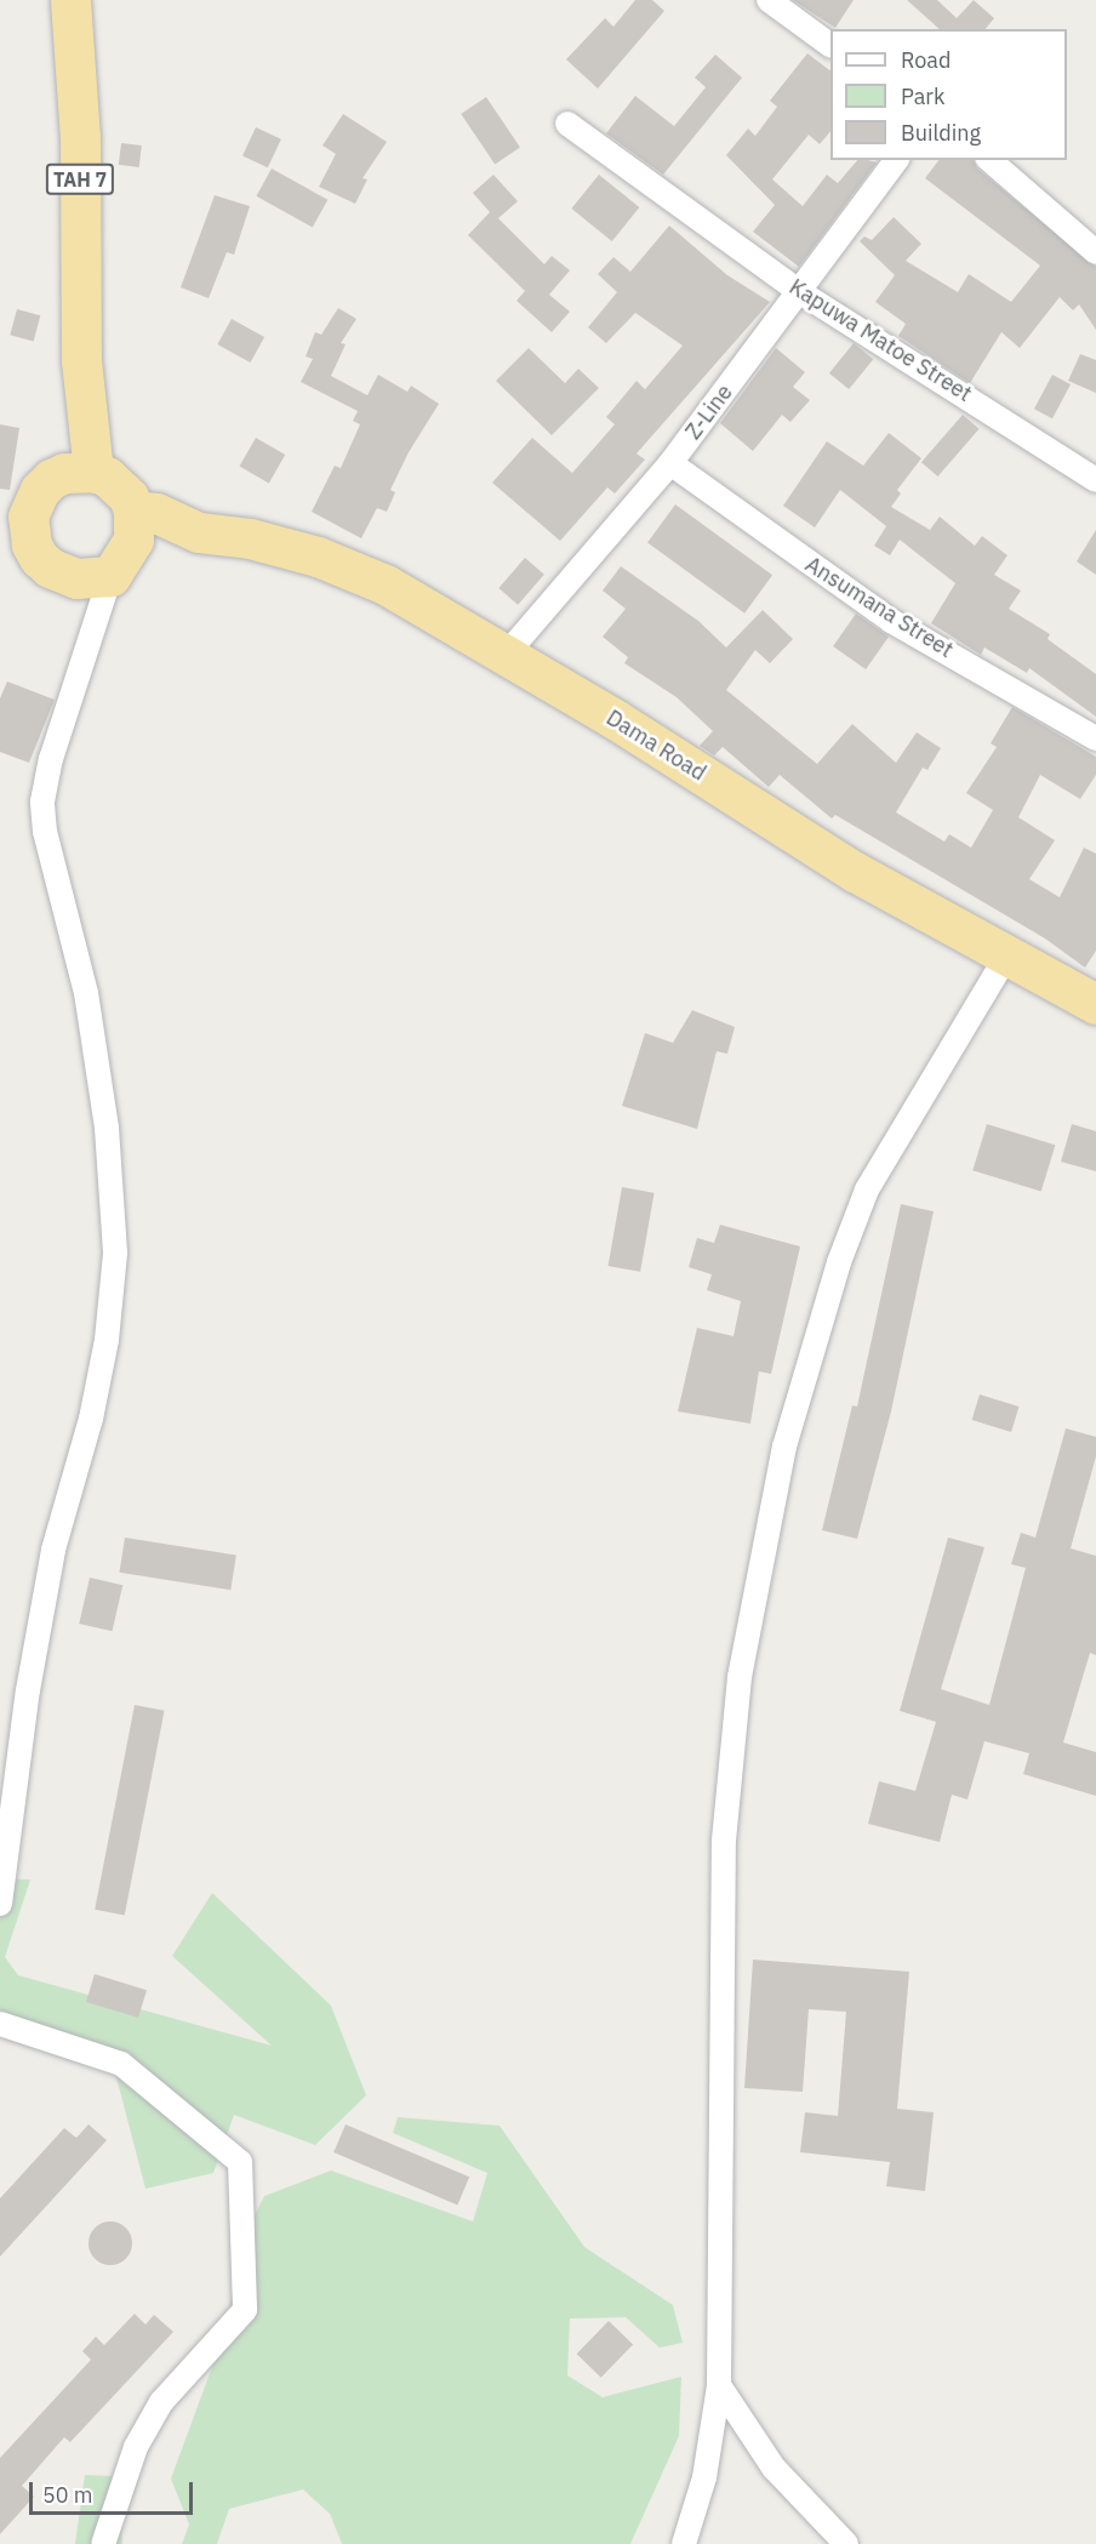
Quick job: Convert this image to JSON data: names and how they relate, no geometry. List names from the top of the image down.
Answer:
{
  "streets": {
    "highway": ["TAH 7", "Dama Road"],
    "street": ["Kapuwa Matoe Street", "Z-Line", "Ansumana Street"]
  },
  "crossings": [
    ["Kapuwa Matoe Street", "Z-Line"],
    ["Z-Line", "Ansumana Street"],
    ["Z-Line", "Dama Road"]
  ],
  "legend": ["Road", "Park", "Building"],
  "scale_bar": "50 m"
}
